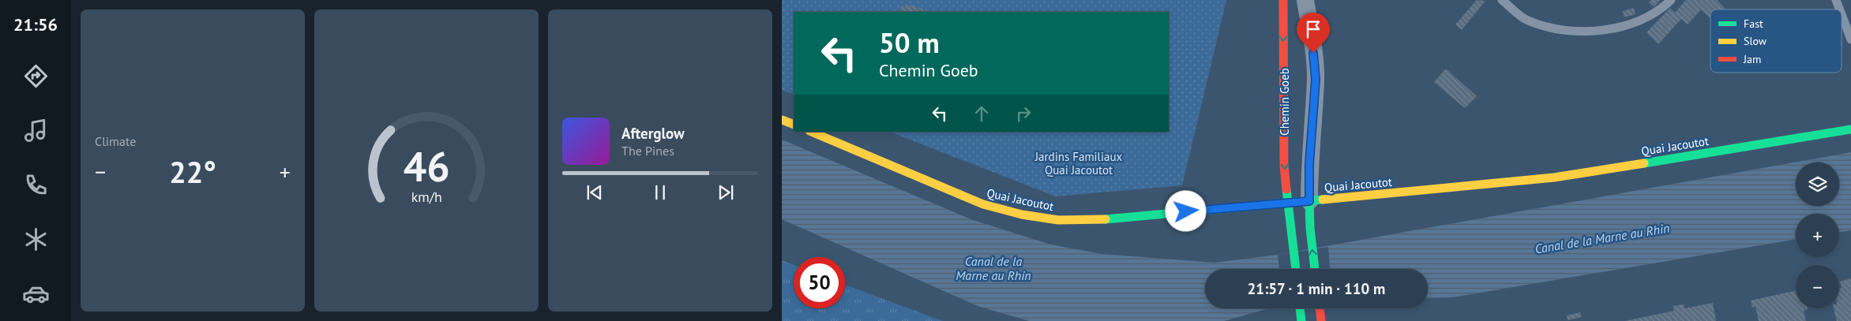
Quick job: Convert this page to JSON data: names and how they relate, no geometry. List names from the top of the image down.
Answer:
{
  "streets": {
    "street": ["Chemin Goeb", "Quai Jacoutot"]
  },
  "crossings": [
    ["Chemin Goeb", "Quai Jacoutot"]
  ],
  "water": ["Canal de la Marne au Rhin"],
  "parks": ["Jardins Familiaux Quai Jacoutot"],
  "legend": ["Fast", "Slow", "Jam"],
  "page": {
    "tabs": "21:56",
    "tile": "Climate",
    "turn": ["50 m", "Chemin Goeb"],
    "song": ["Afterglow", "The Pines"],
    "heat": ["−", "22°", "+"],
    "map_buttons": ["+", "−"],
    "limit": "50",
    "trip": "21:57 · 1 min · 110 m",
    "gauge": ["46", "km/h"]
  }
}
